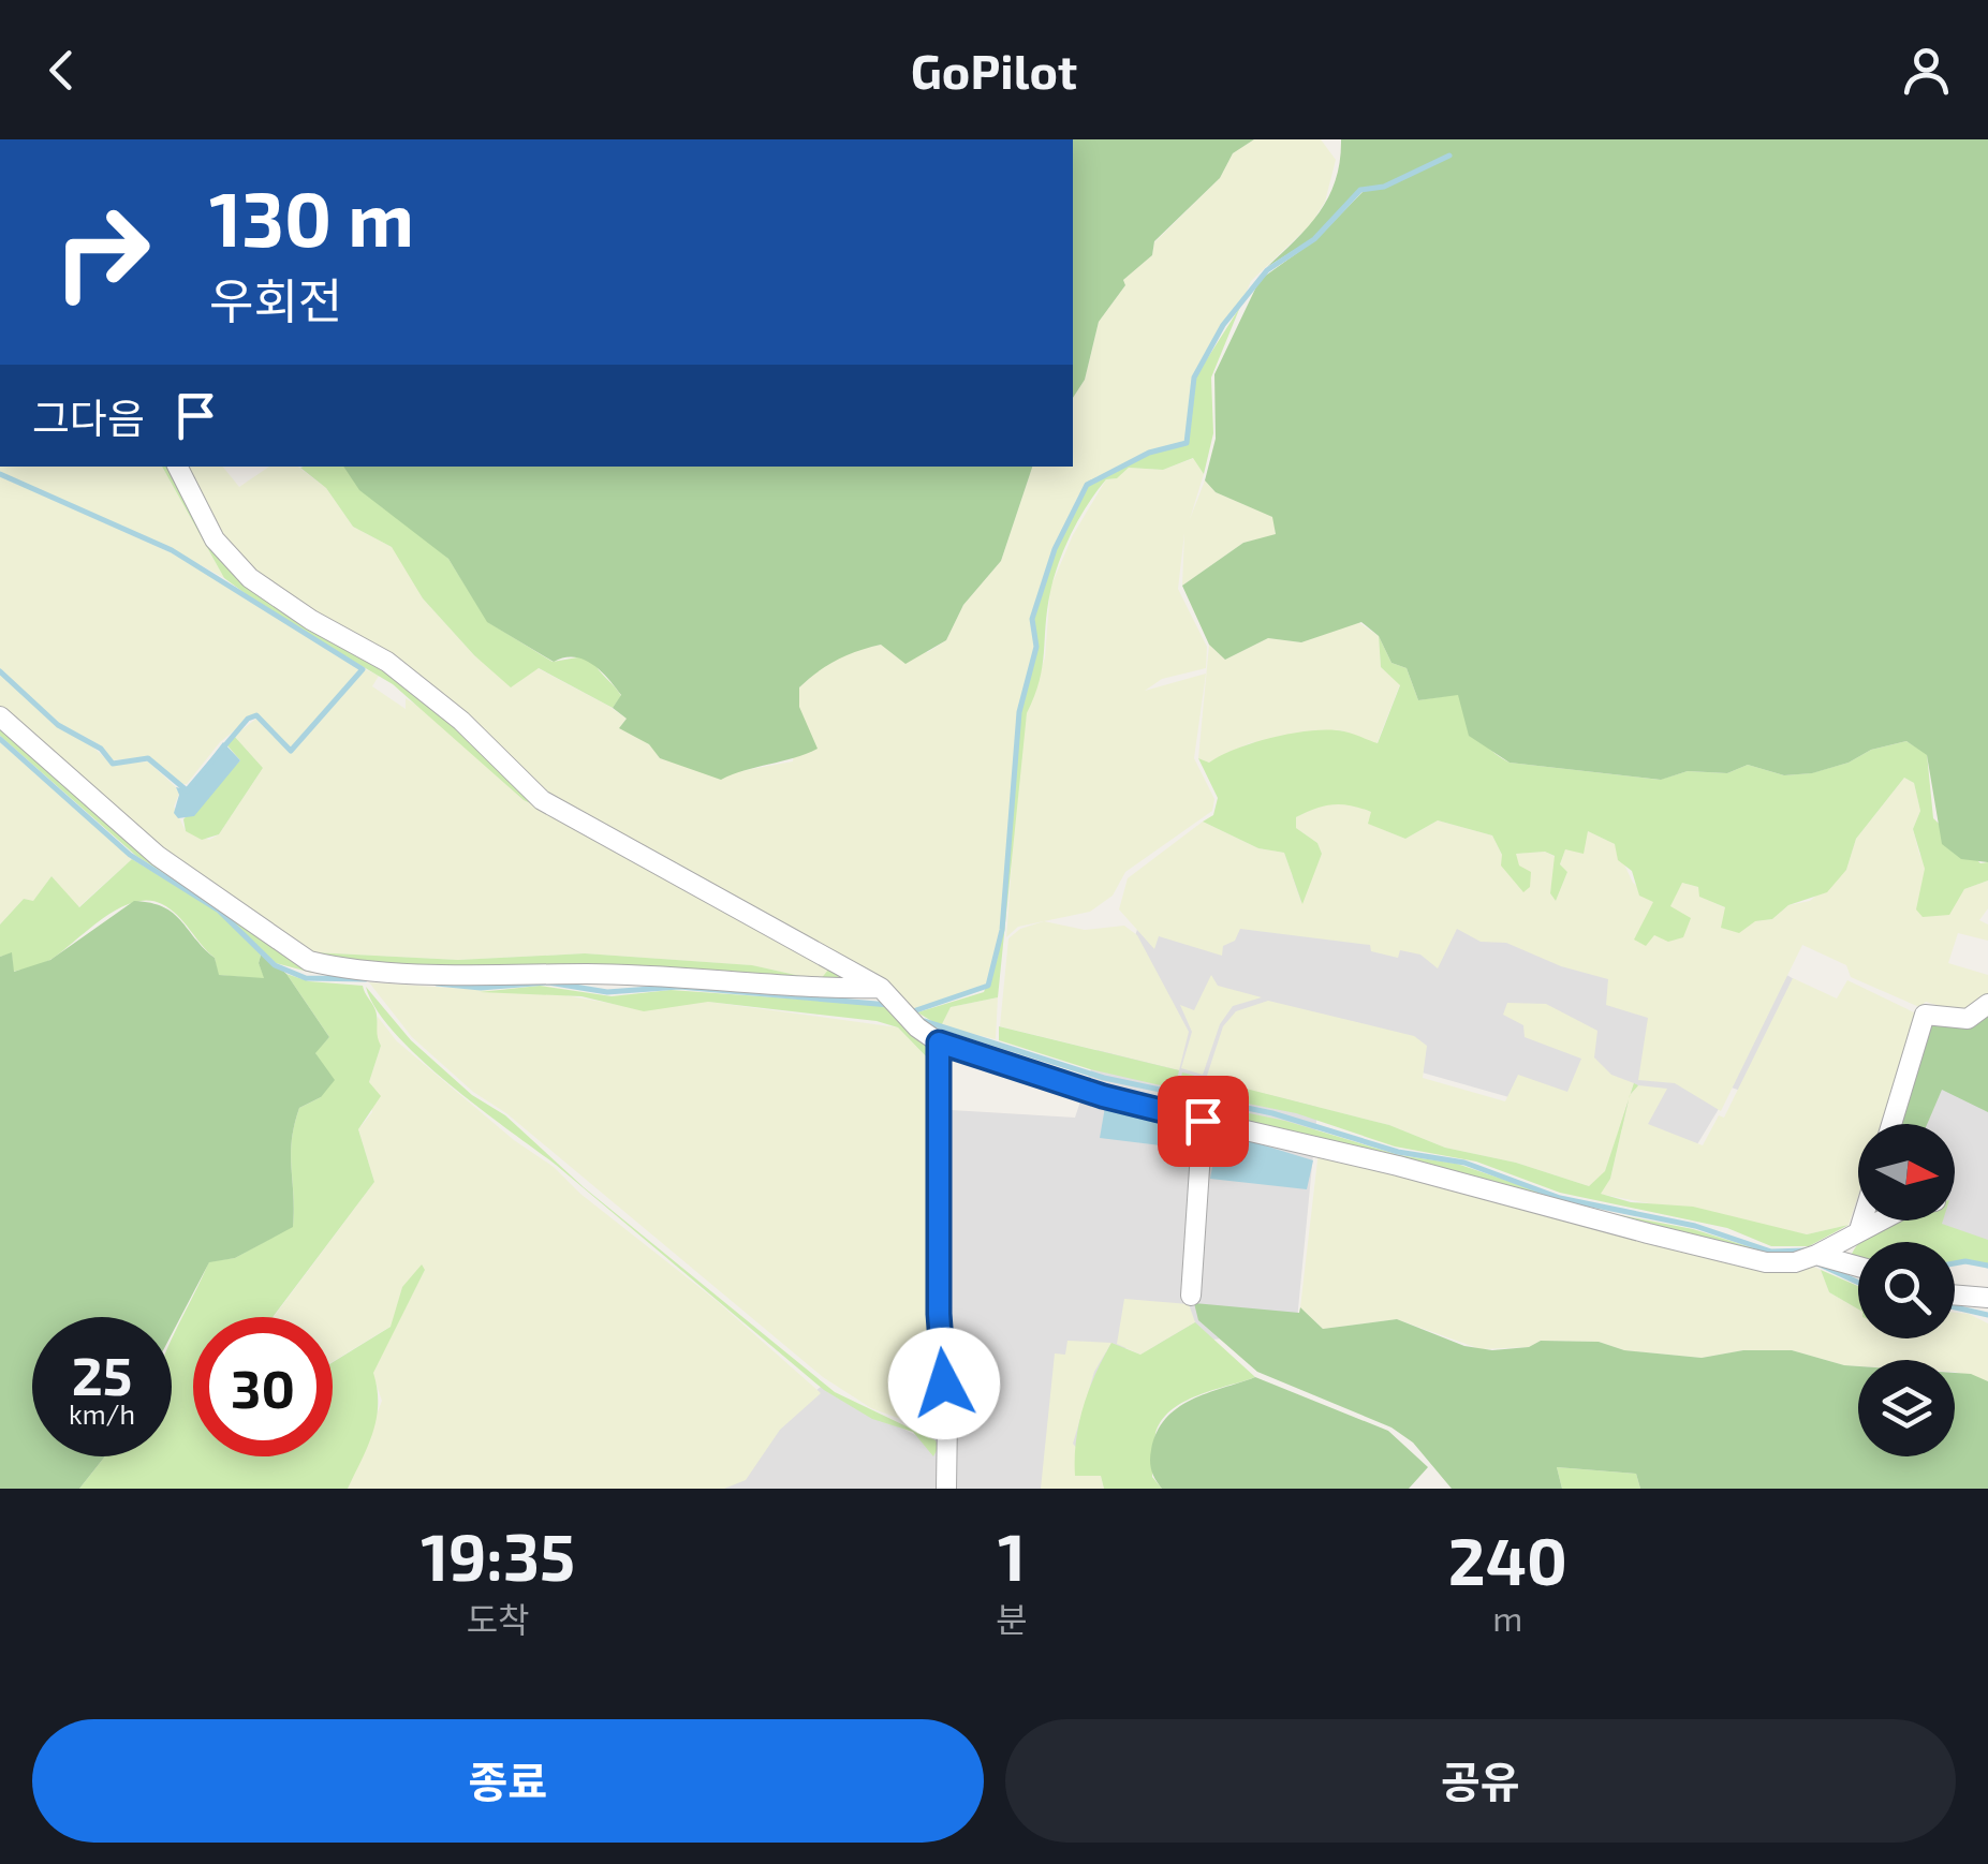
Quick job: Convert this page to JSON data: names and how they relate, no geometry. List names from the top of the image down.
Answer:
{
  "north": "right",
  "page": {
    "header": "GoPilot",
    "turn": ["130 m", "우회전"],
    "then": "그다음",
    "speed": "25 km/h",
    "limit": "30",
    "eta": [
      "19:35",
      "도착",
      "1",
      "분",
      "240",
      "m"
    ],
    "buttons": ["종료", "공유"]
  }
}
